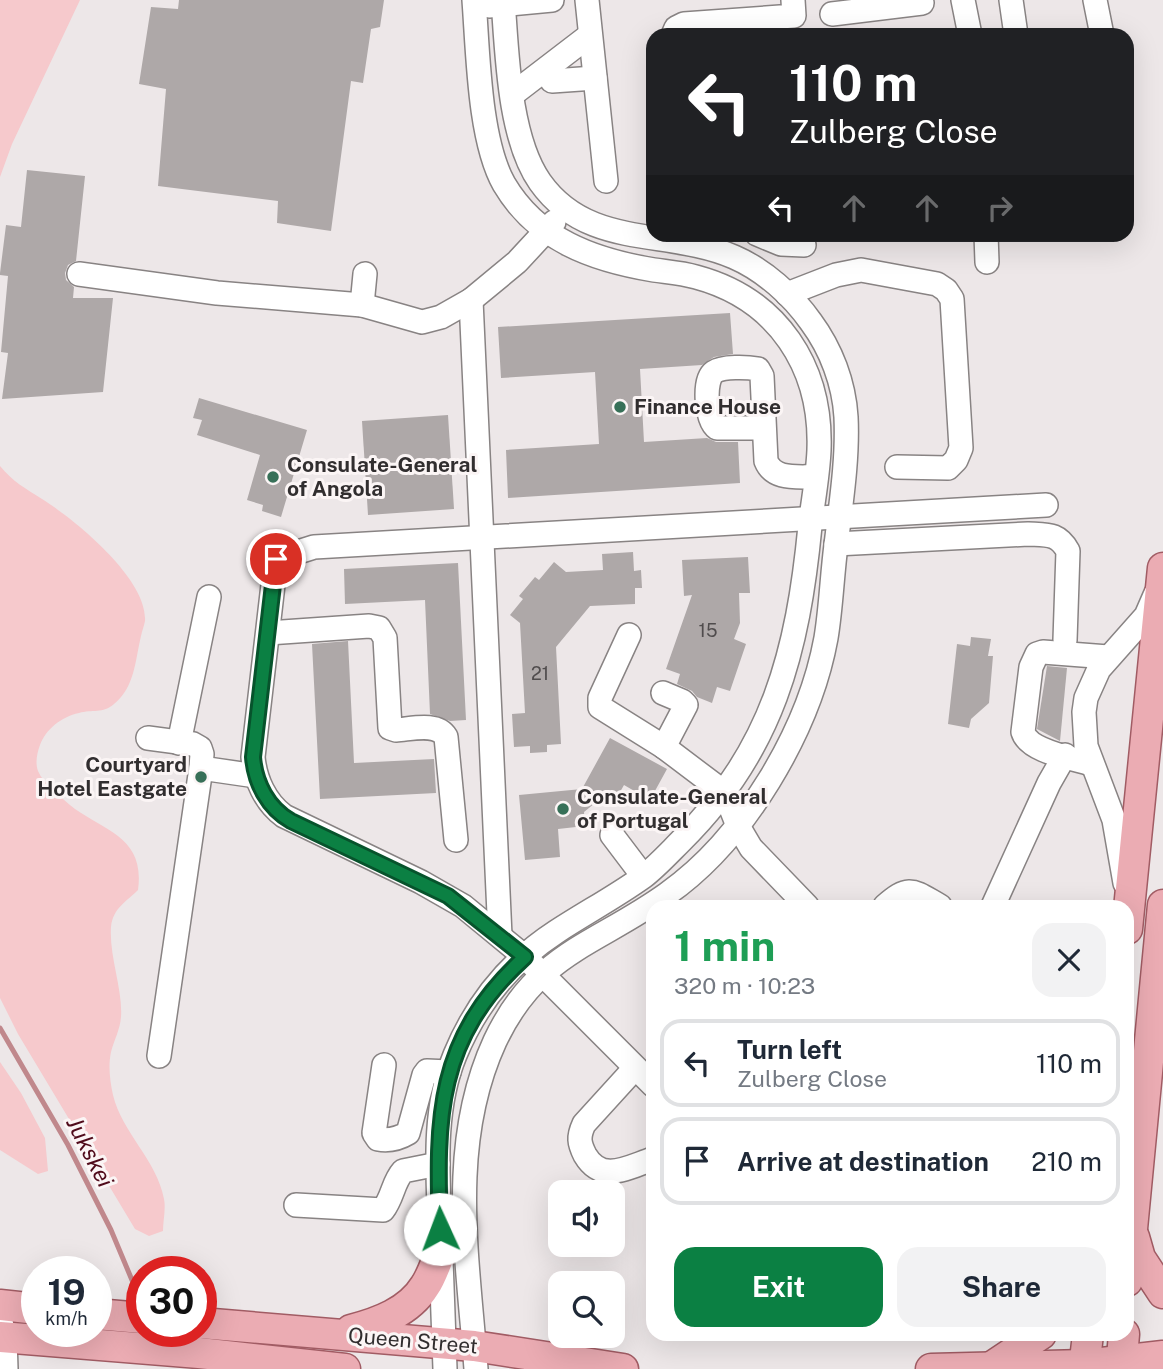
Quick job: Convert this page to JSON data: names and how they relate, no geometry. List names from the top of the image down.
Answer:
{
  "streets": {
    "main road": ["Queen Street"]
  },
  "water": ["Jukskei"],
  "places": [
    "Finance House",
    "Consulate-General of Angola",
    "Courtyard Hotel Eastgate",
    "Consulate-General of Portugal"
  ],
  "house_numbers": ["15", "21"],
  "page": {
    "turn": ["110 m", "Zulberg Close"],
    "heading": ["1 min", "320 m · 10:23"],
    "list": [
      {
        "name": "Turn left",
        "note": "Zulberg Close",
        "value": "110 m"
      },
      {
        "name": "Arrive at destination",
        "value": "210 m"
      }
    ],
    "buttons": ["Exit", "Share"],
    "speed": "19 km/h",
    "limit": "30"
  }
}
